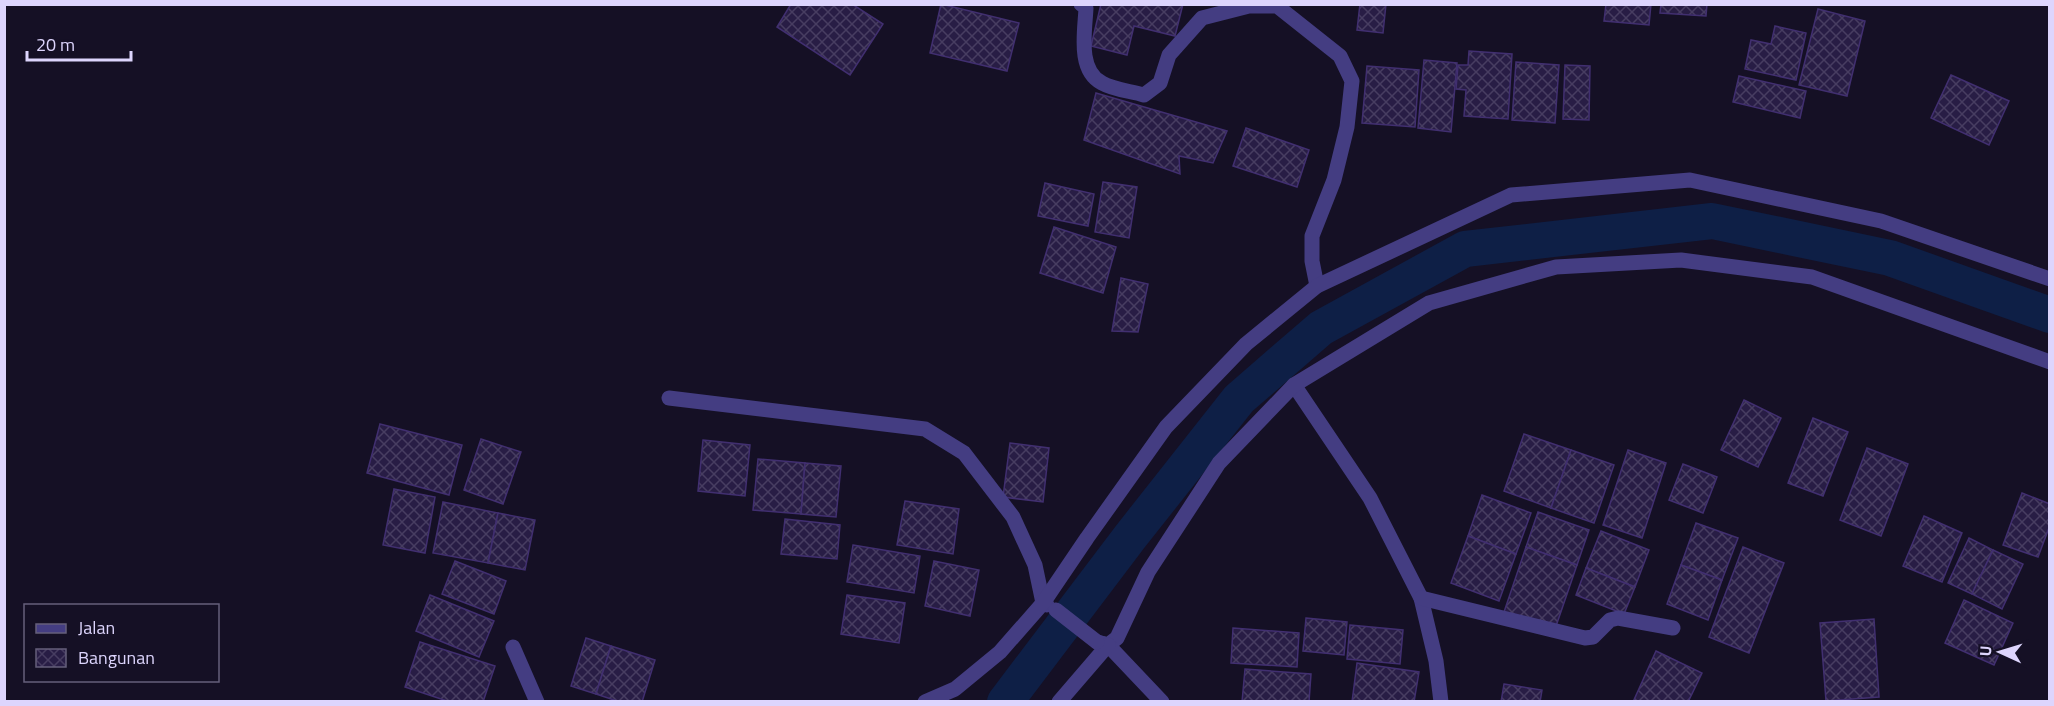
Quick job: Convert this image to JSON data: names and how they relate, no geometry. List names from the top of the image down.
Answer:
{
  "legend": ["Jalan", "Bangunan"],
  "scale_bar": "20 m",
  "north": "left"
}
